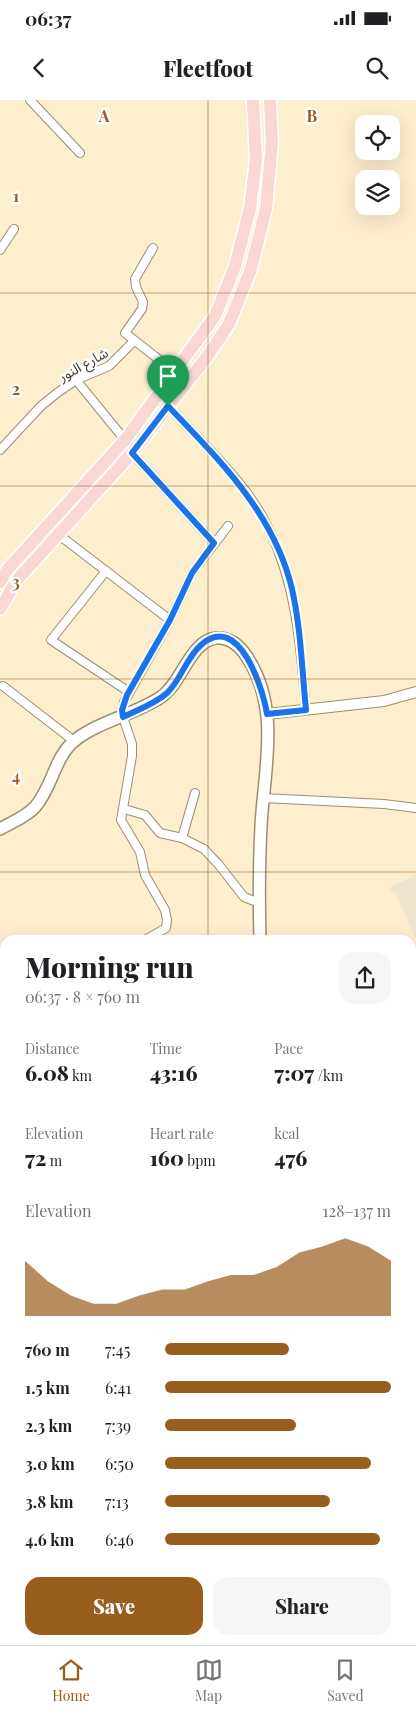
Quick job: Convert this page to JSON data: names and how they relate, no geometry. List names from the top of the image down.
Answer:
{
  "streets": {
    "street": ["شارع النور"]
  },
  "page": {
    "status": "06:37",
    "header": "Fleetfoot",
    "heading": ["Morning run", "06:37 · 8 × 760 m"],
    "stats": [
      ["Distance", "6.08 km"],
      ["Time", "43:16"],
      ["Pace", "7:07 /km"],
      ["Elevation", "72 m"],
      ["Heart rate", "160 bpm"],
      ["kcal", "476"]
    ],
    "chart": ["Elevation", "128–137 m"],
    "list": [
      {
        "name": "760 m",
        "note": "7:45"
      },
      {
        "name": "1.5 km",
        "note": "6:41"
      },
      {
        "name": "2.3 km",
        "note": "7:39"
      },
      {
        "name": "3.0 km",
        "note": "6:50"
      },
      {
        "name": "3.8 km",
        "note": "7:13"
      },
      {
        "name": "4.6 km",
        "note": "6:46"
      }
    ],
    "buttons": ["Save", "Share"],
    "tabs": ["Home", "Map", "Saved"]
  },
  "grid": {
    "columns": ["A", "B"],
    "rows": [
      "1",
      "2",
      "3",
      "4"
    ]
  }
}
